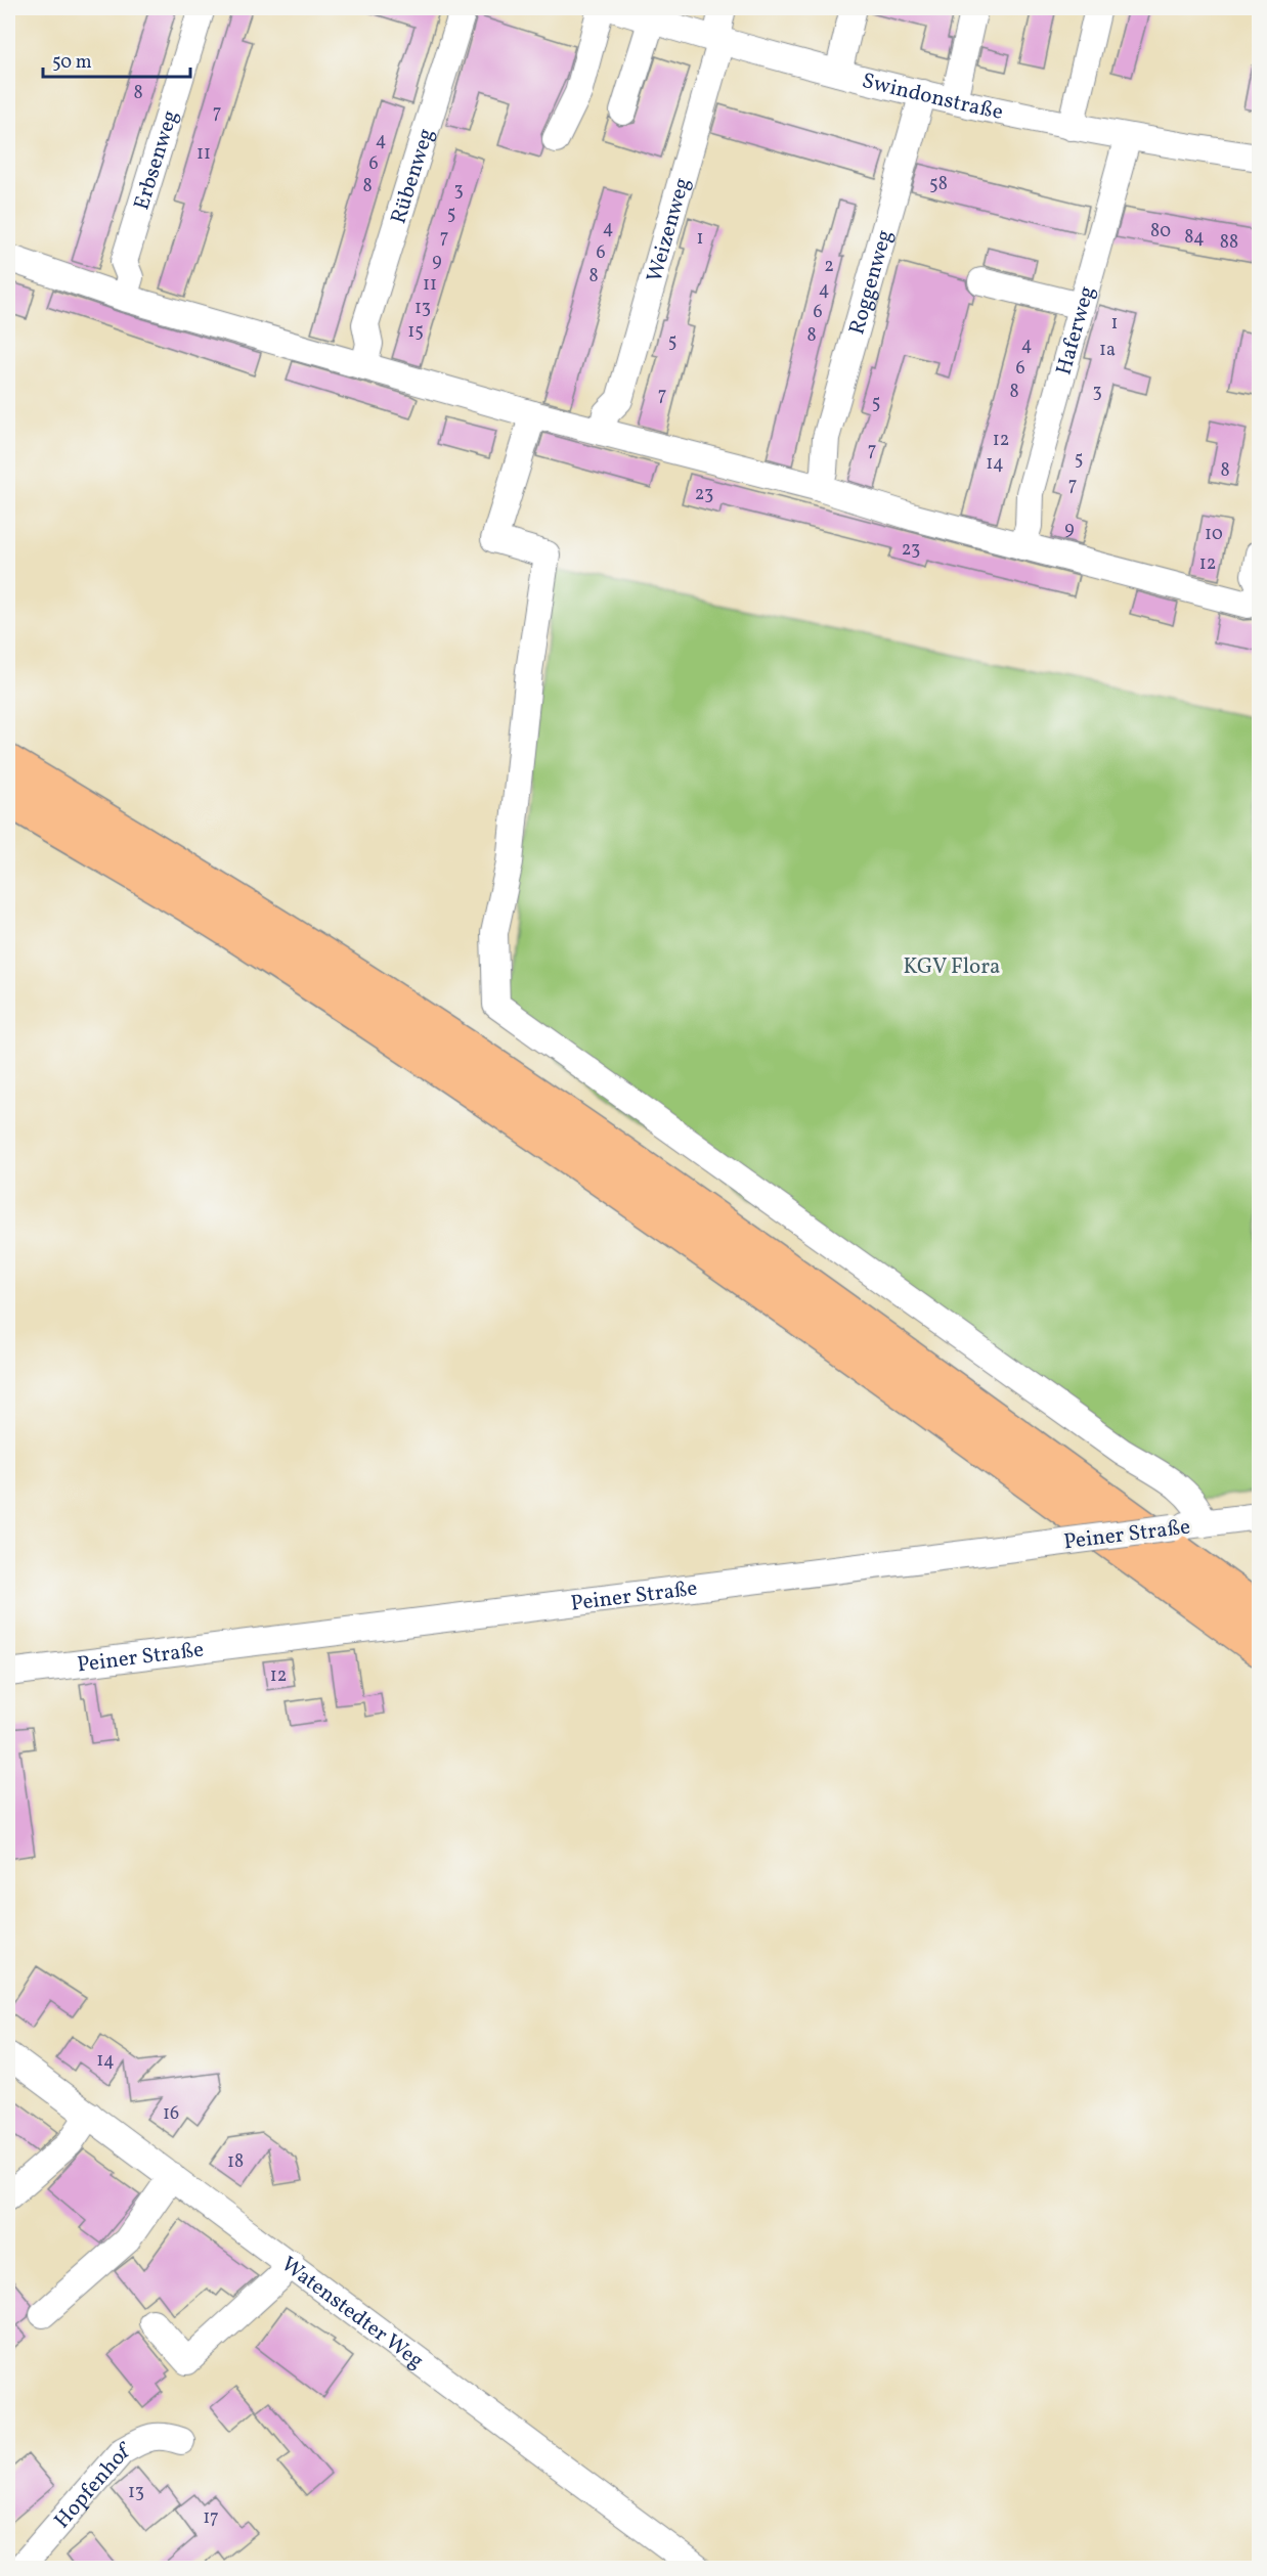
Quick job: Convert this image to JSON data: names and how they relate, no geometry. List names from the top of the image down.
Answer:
{
  "streets": {
    "street": [
      "Swindonstraße",
      "Erbsenweg",
      "Rübenweg",
      "Weizenweg",
      "Roggenweg",
      "Haferweg",
      "Peiner Straße",
      "Watenstedter Weg",
      "Hopfenhof"
    ]
  },
  "crossings": [
    ["Swindonstraße", "Weizenweg"],
    ["Swindonstraße", "Roggenweg"],
    ["Swindonstraße", "Haferweg"]
  ],
  "parks": ["KGV Flora"],
  "house_numbers": [
    "8",
    "7",
    "4",
    "11",
    "6",
    "58",
    "8",
    "3",
    "5",
    "4",
    "80",
    "7",
    "84",
    "1",
    "88",
    "6",
    "9",
    "2",
    "8",
    "11",
    "4",
    "13",
    "6",
    "1",
    "15",
    "8",
    "5",
    "4",
    "1a",
    "6",
    "8",
    "3",
    "7",
    "5",
    "12",
    "7",
    "5",
    "14",
    "8",
    "7",
    "23",
    "9",
    "10",
    "23",
    "12",
    "12",
    "14",
    "16",
    "18",
    "13",
    "17"
  ],
  "scale_bar": "50 m"
}
